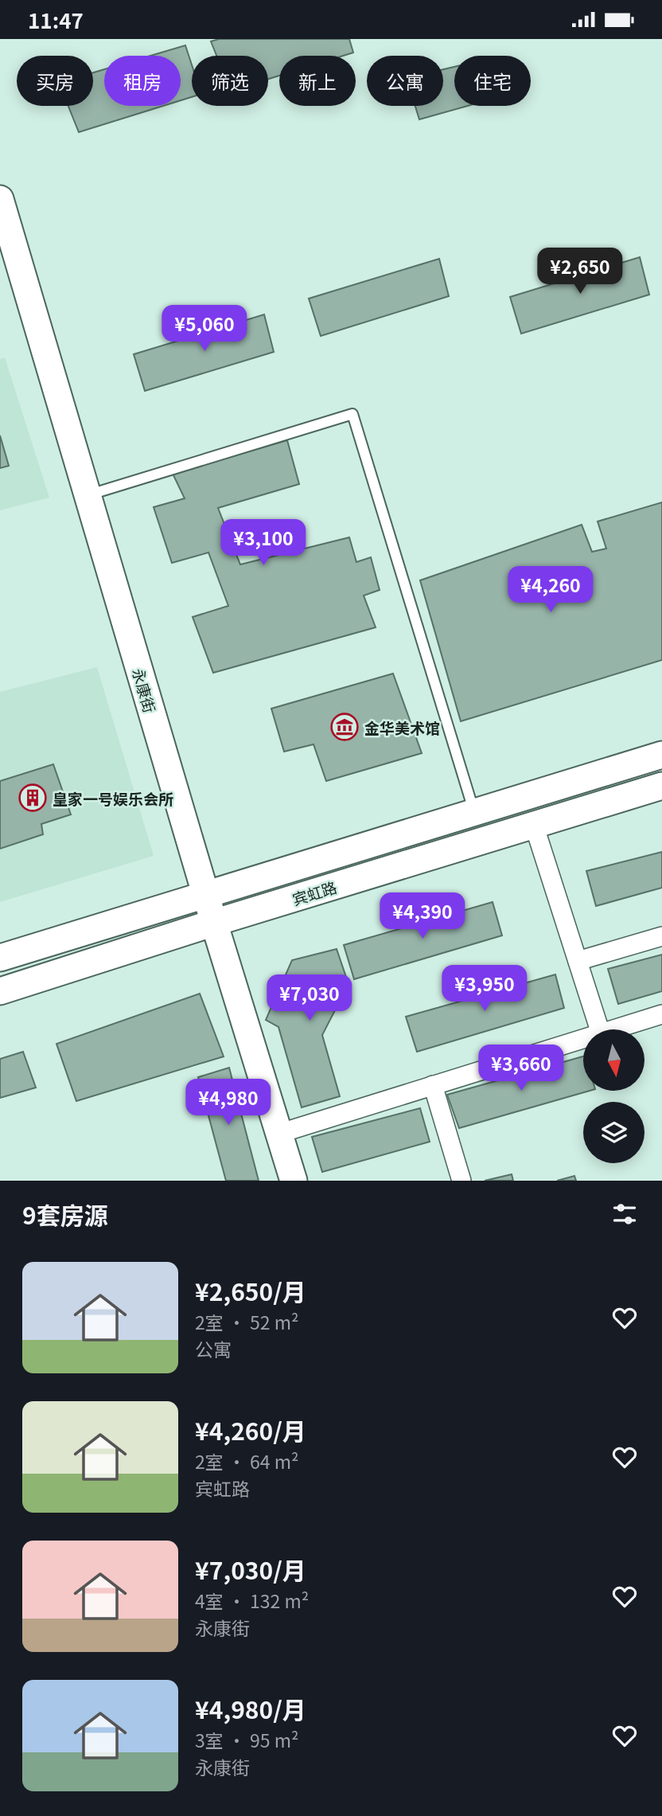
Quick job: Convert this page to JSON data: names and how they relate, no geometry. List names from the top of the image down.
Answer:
{
  "streets": {
    "main road": ["永康街", "宾虹路"]
  },
  "crossings": [
    ["永康街", "宾虹路"]
  ],
  "places": {
    "museum": ["金华美术馆"],
    "building": ["皇家一号娱乐会所"]
  },
  "north": "bottom",
  "page": {
    "status": "11:47",
    "chip": [
      "买房",
      "租房",
      "筛选",
      "新上",
      "公寓",
      "住宅"
    ],
    "price": [
      "¥2,650",
      "¥5,060",
      "¥3,100",
      "¥4,260",
      "¥4,390",
      "¥3,950",
      "¥7,030",
      "¥3,660",
      "¥4,980"
    ],
    "heading": "9套房源",
    "list": [
      {
        "name": "¥2,650/月",
        "note": "2室 · 52 m² · 公寓"
      },
      {
        "name": "¥4,260/月",
        "note": "2室 · 64 m² · 宾虹路"
      },
      {
        "name": "¥7,030/月",
        "note": "4室 · 132 m² · 永康街"
      },
      {
        "name": "¥4,980/月",
        "note": "3室 · 95 m² · 永康街"
      }
    ]
  }
}
